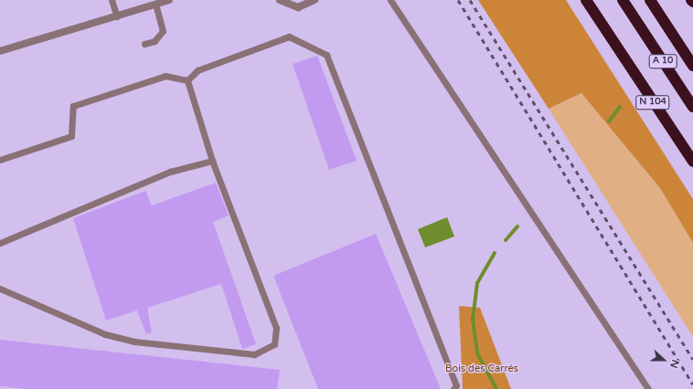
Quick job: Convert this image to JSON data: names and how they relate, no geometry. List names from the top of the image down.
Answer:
{
  "streets": {
    "highway": ["A 10", "N 104"]
  },
  "parks": ["Bois des Carrés"],
  "north": "right"
}
